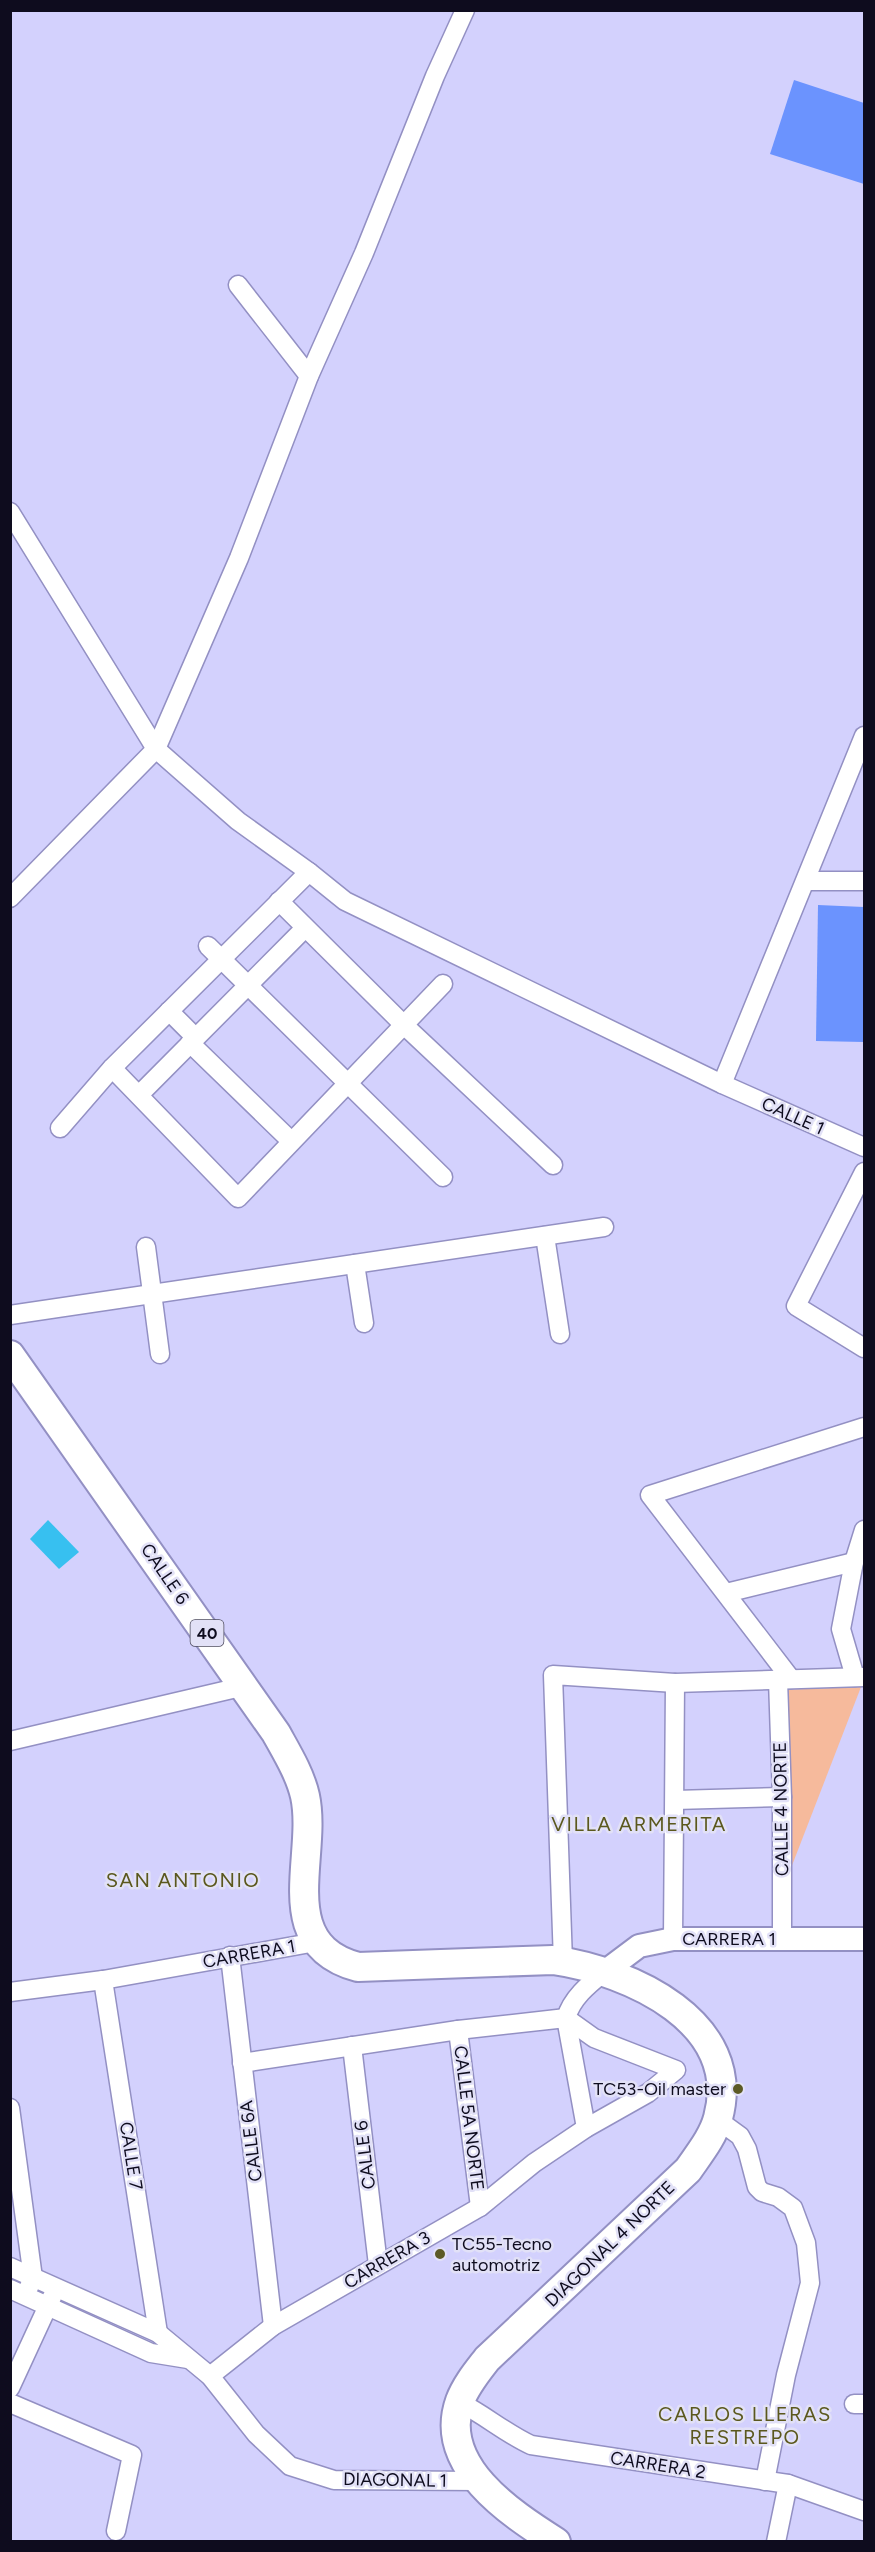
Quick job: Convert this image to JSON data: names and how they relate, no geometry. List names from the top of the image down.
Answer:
{
  "streets": {
    "main road": [
      "CALLE 6",
      "40",
      "CARRERA 1",
      "DIAGONAL 4 NORTE"
    ],
    "street": [
      "CALLE 1",
      "CALLE 4 NORTE",
      "CALLE 5A NORTE",
      "CALLE 6A",
      "CALLE 7",
      "CARRERA 3",
      "CARRERA 2",
      "DIAGONAL 1"
    ]
  },
  "crossings": [
    ["CALLE 6", "CARRERA 1"],
    ["CALLE 6", "CARRERA 3"],
    ["CALLE 4 NORTE", "CARRERA 1"],
    ["CARRERA 1", "CALLE 6A"],
    ["CARRERA 1", "CALLE 7"],
    ["CARRERA 1", "DIAGONAL 4 NORTE"],
    ["CALLE 5A NORTE", "CARRERA 3"],
    ["CALLE 6A", "CARRERA 3"],
    ["DIAGONAL 4 NORTE", "CARRERA 2"],
    ["CARRERA 3", "DIAGONAL 1"]
  ],
  "districts": ["VILLA ARMERITA", "SAN ANTONIO", "CARLOS LLERAS RESTREPO"],
  "places": ["TC53-Oil master", "TC55-Tecno automotriz"]
}
